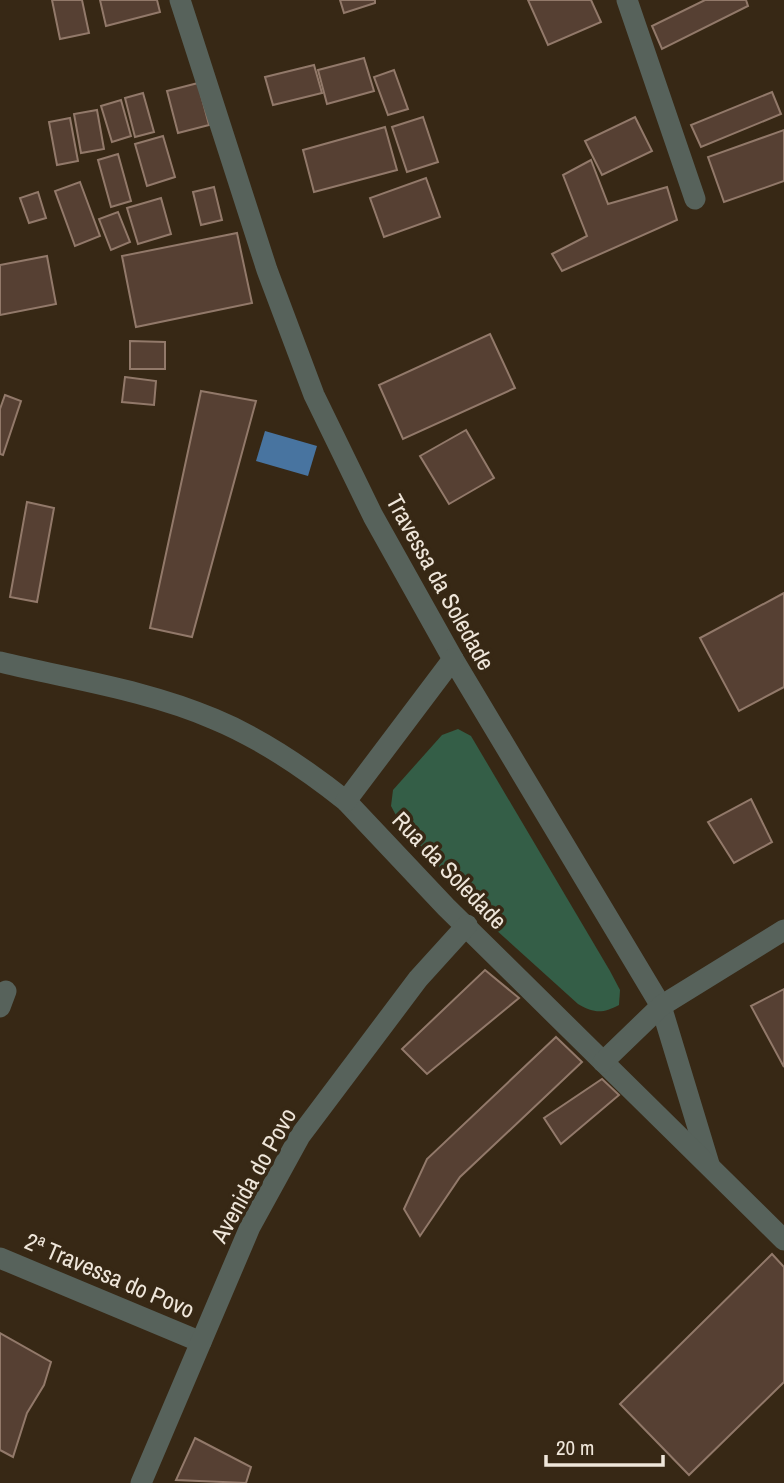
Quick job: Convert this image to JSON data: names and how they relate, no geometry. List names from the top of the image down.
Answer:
{
  "streets": {
    "street": [
      "Travessa da Soledade",
      "Rua da Soledade",
      "Avenida do Povo",
      "2ª Travessa do Povo"
    ]
  },
  "crossings": [
    ["Travessa da Soledade", "Rua da Soledade"],
    ["Rua da Soledade", "Avenida do Povo"],
    ["Avenida do Povo", "2ª Travessa do Povo"]
  ],
  "scale_bar": "20 m"
}
